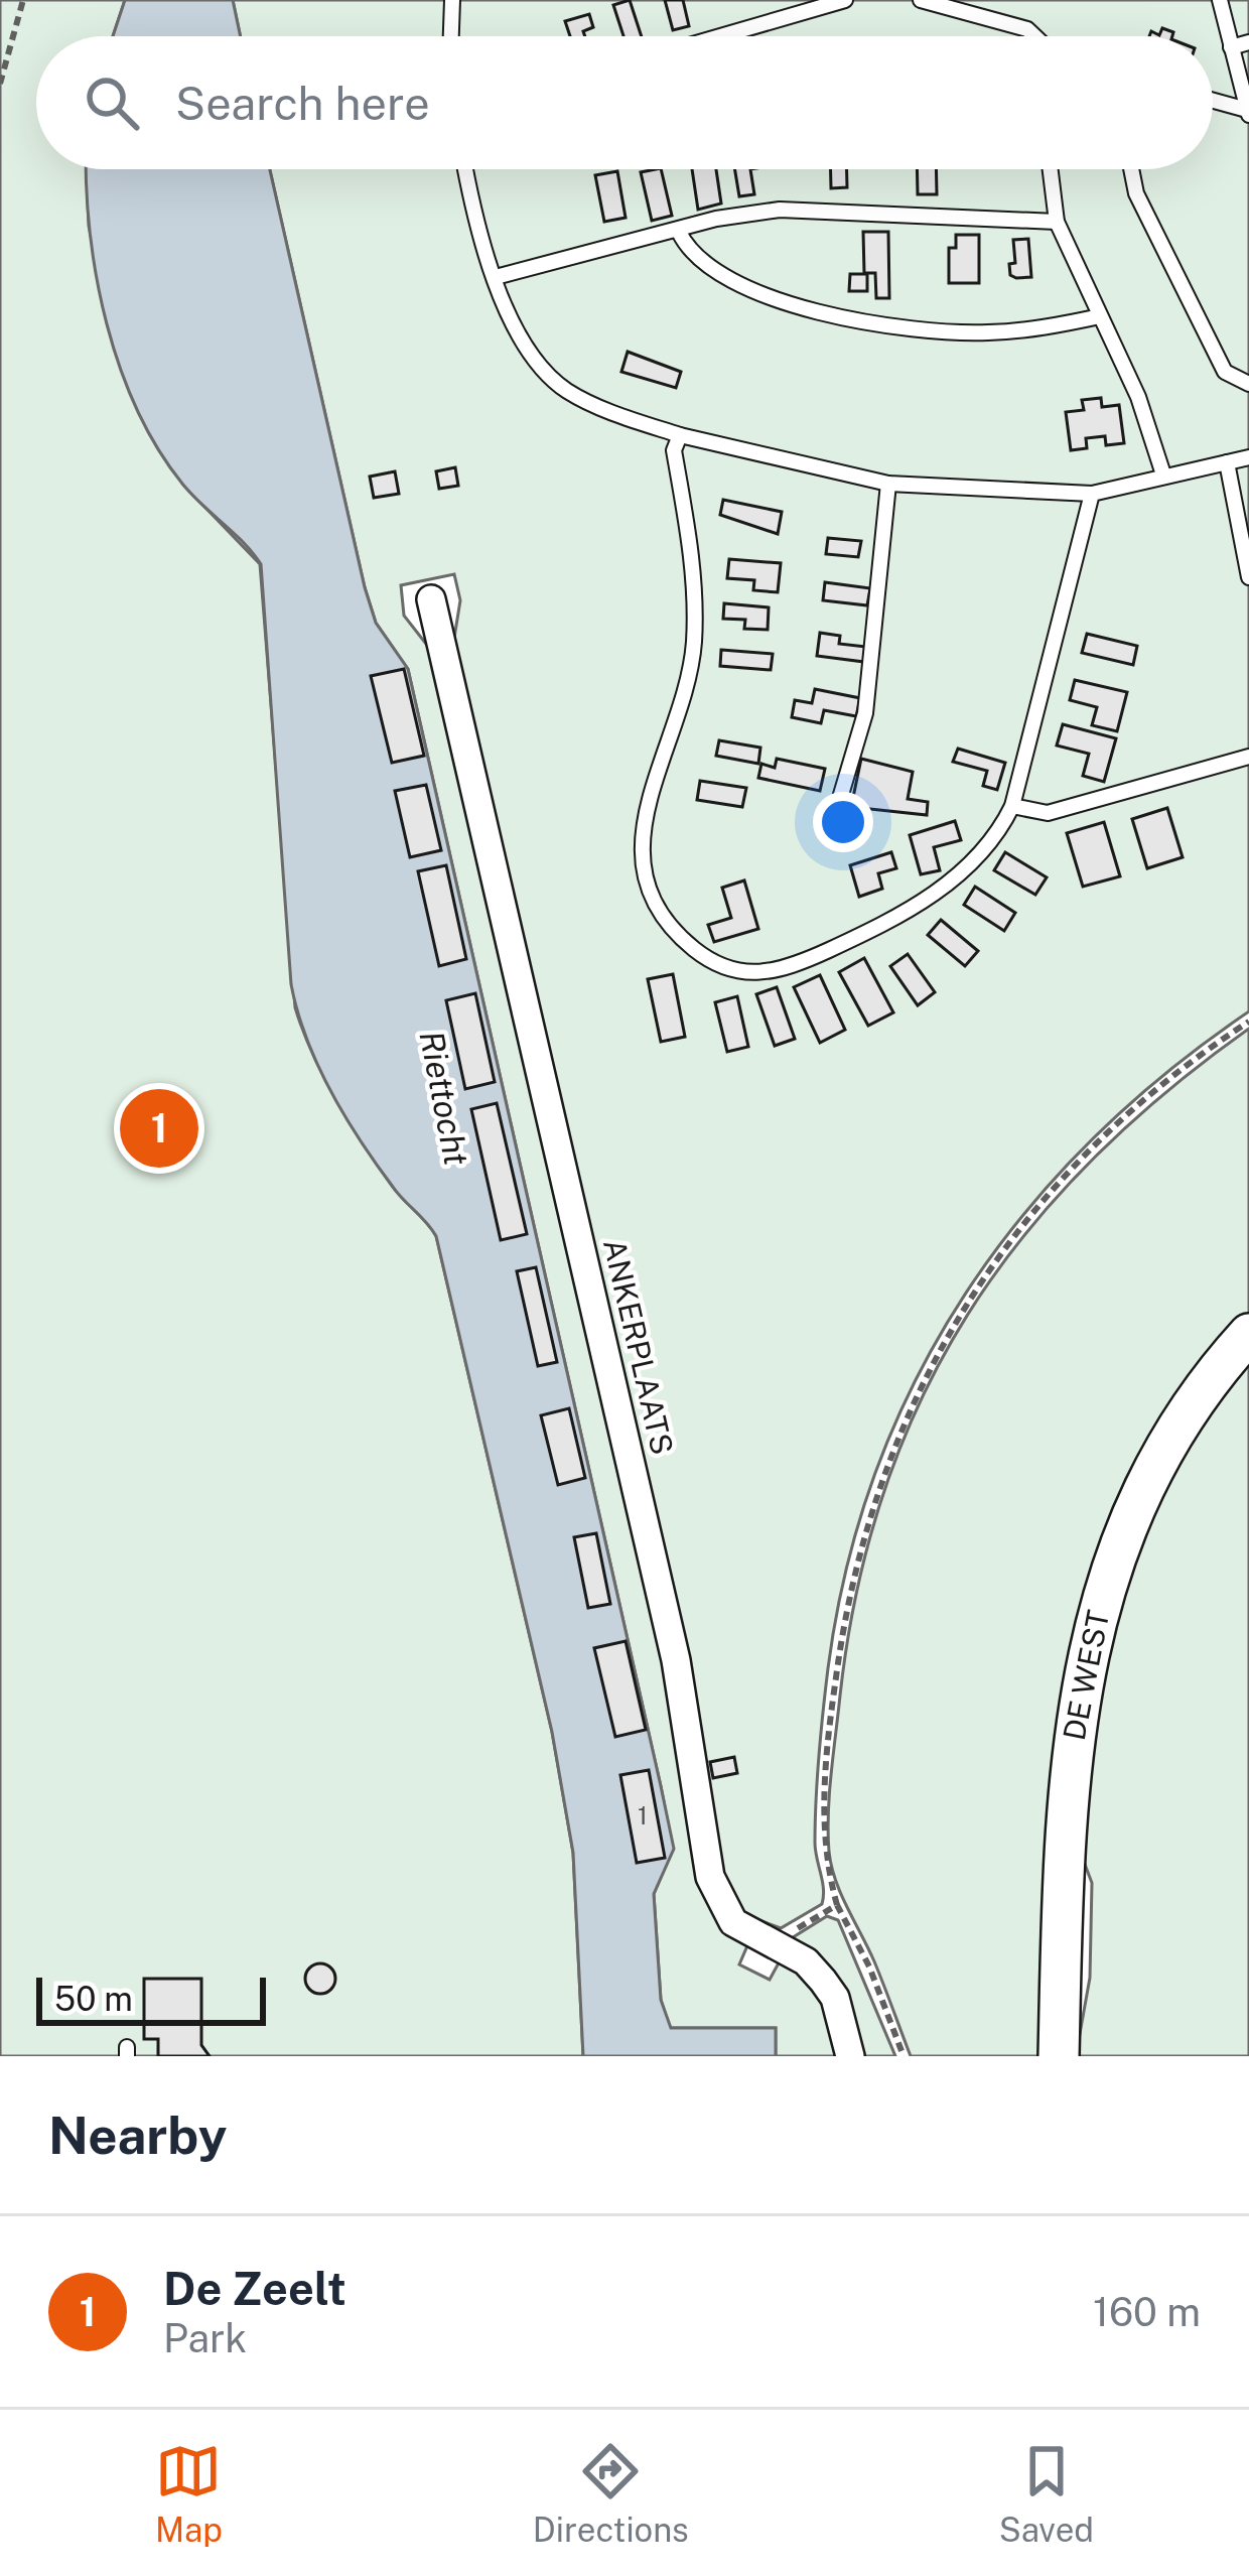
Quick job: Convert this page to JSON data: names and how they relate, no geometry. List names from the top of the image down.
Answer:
{
  "streets": {
    "main road": ["DE WEST"],
    "street": ["ANKERPLAATS"]
  },
  "water": ["Riettocht"],
  "house_numbers": ["1"],
  "scale_bar": "50 m",
  "page": {
    "search": "Search here",
    "pins": "1",
    "scale": "50 m",
    "heading": "Nearby",
    "list": [
      {
        "mark": "1",
        "name": "De Zeelt",
        "note": "Park",
        "value": "160 m"
      }
    ],
    "nav": ["Map", "Directions", "Saved"]
  }
}
